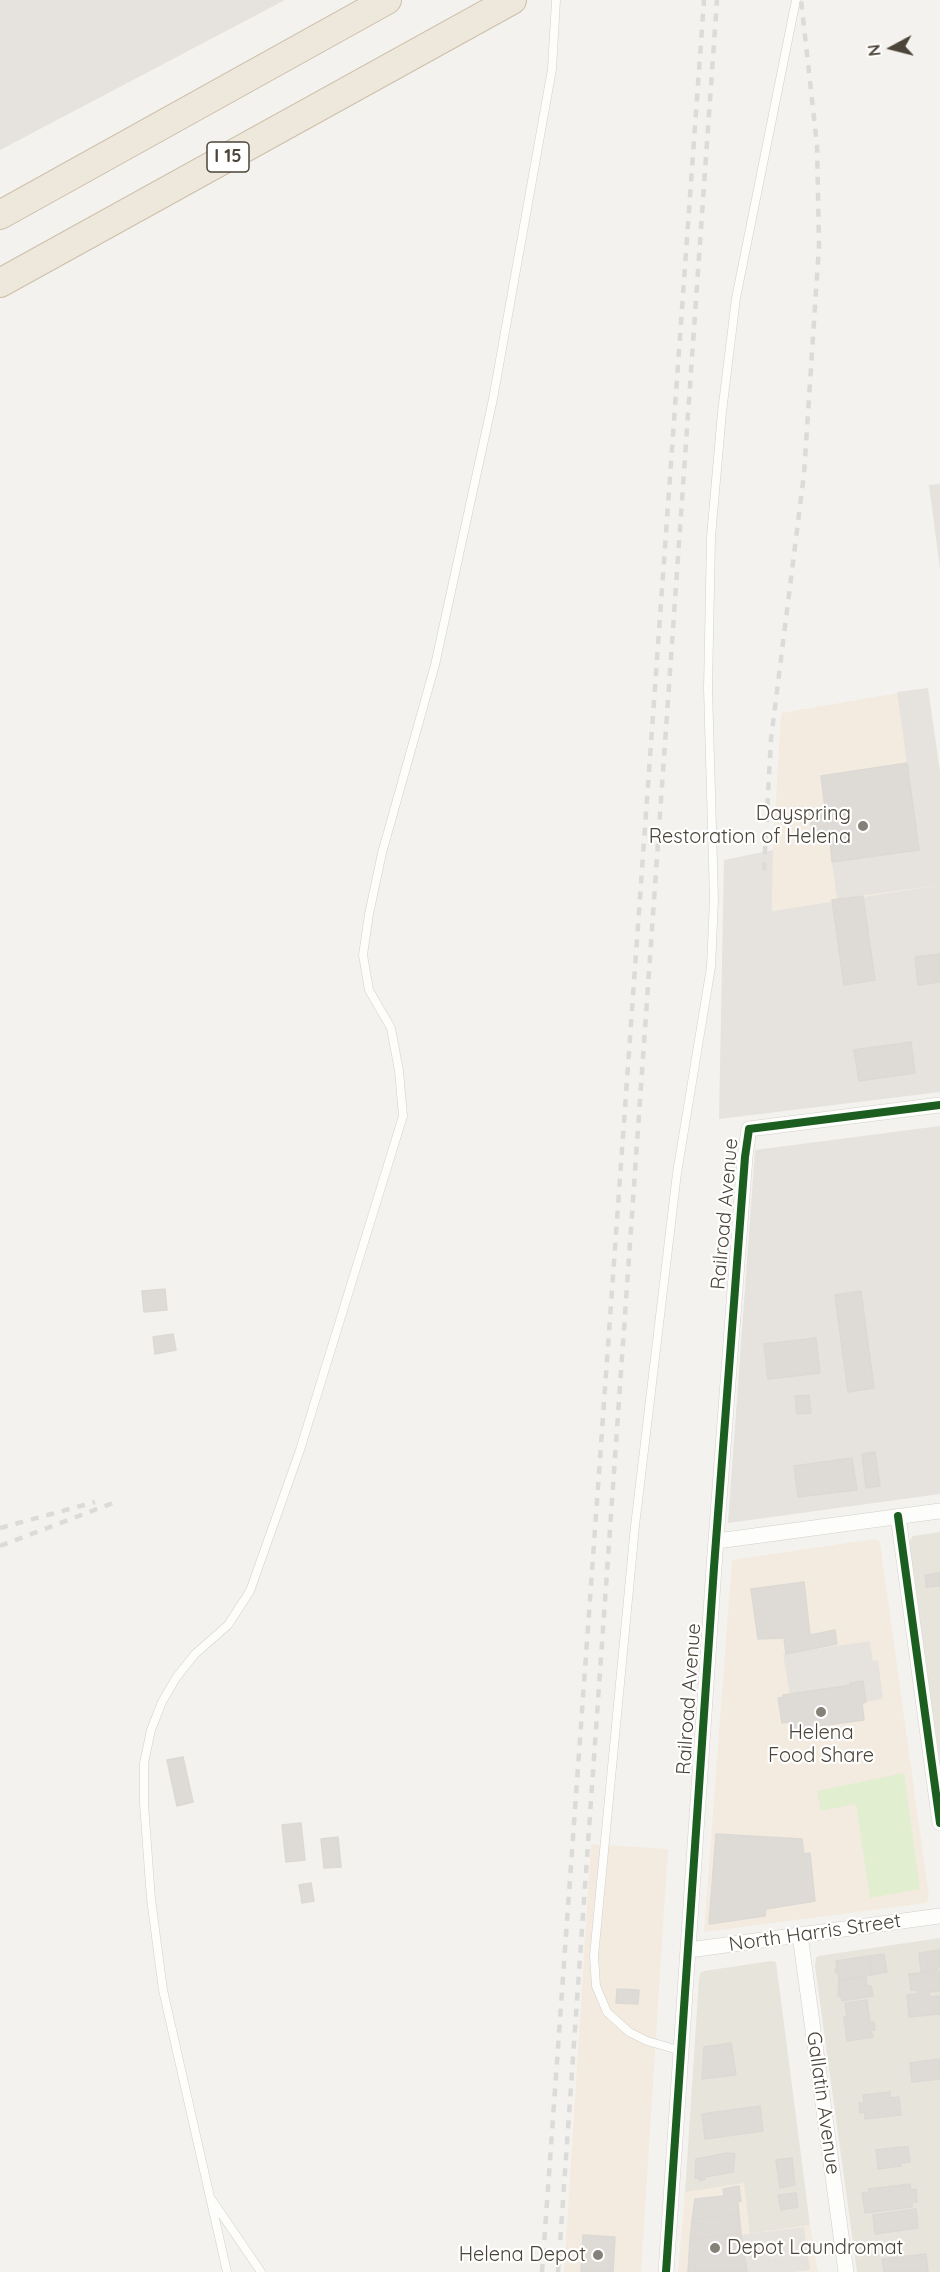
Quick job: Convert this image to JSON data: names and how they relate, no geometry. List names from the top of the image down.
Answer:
{
  "streets": {
    "highway": ["I 15"],
    "street": ["Railroad Avenue", "North Harris Street", "Gallatin Avenue"]
  },
  "crossings": [
    ["Railroad Avenue", "North Harris Street"],
    ["North Harris Street", "Gallatin Avenue"]
  ],
  "places": [
    "Dayspring Restoration of Helena",
    "Helena Food Share",
    "Depot Laundromat",
    "Helena Depot"
  ],
  "north": "left"
}
